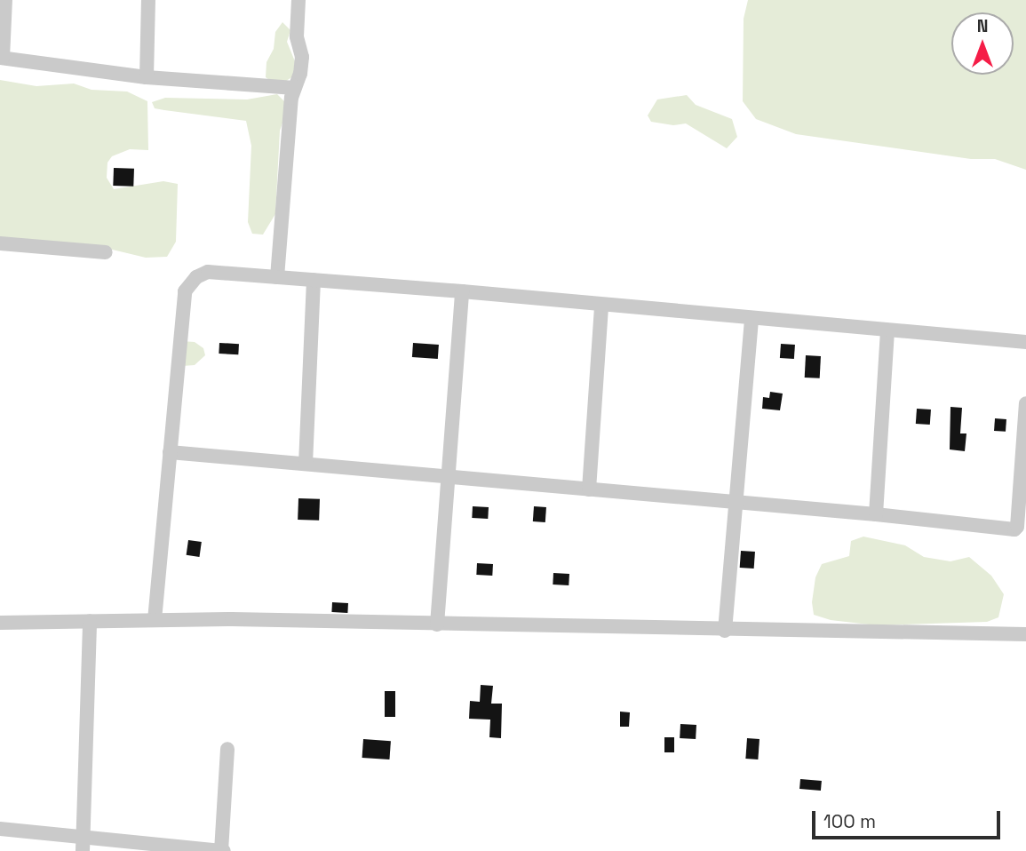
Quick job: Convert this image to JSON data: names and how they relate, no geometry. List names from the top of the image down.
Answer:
{
  "scale_bar": "100 m",
  "north": "top"
}
